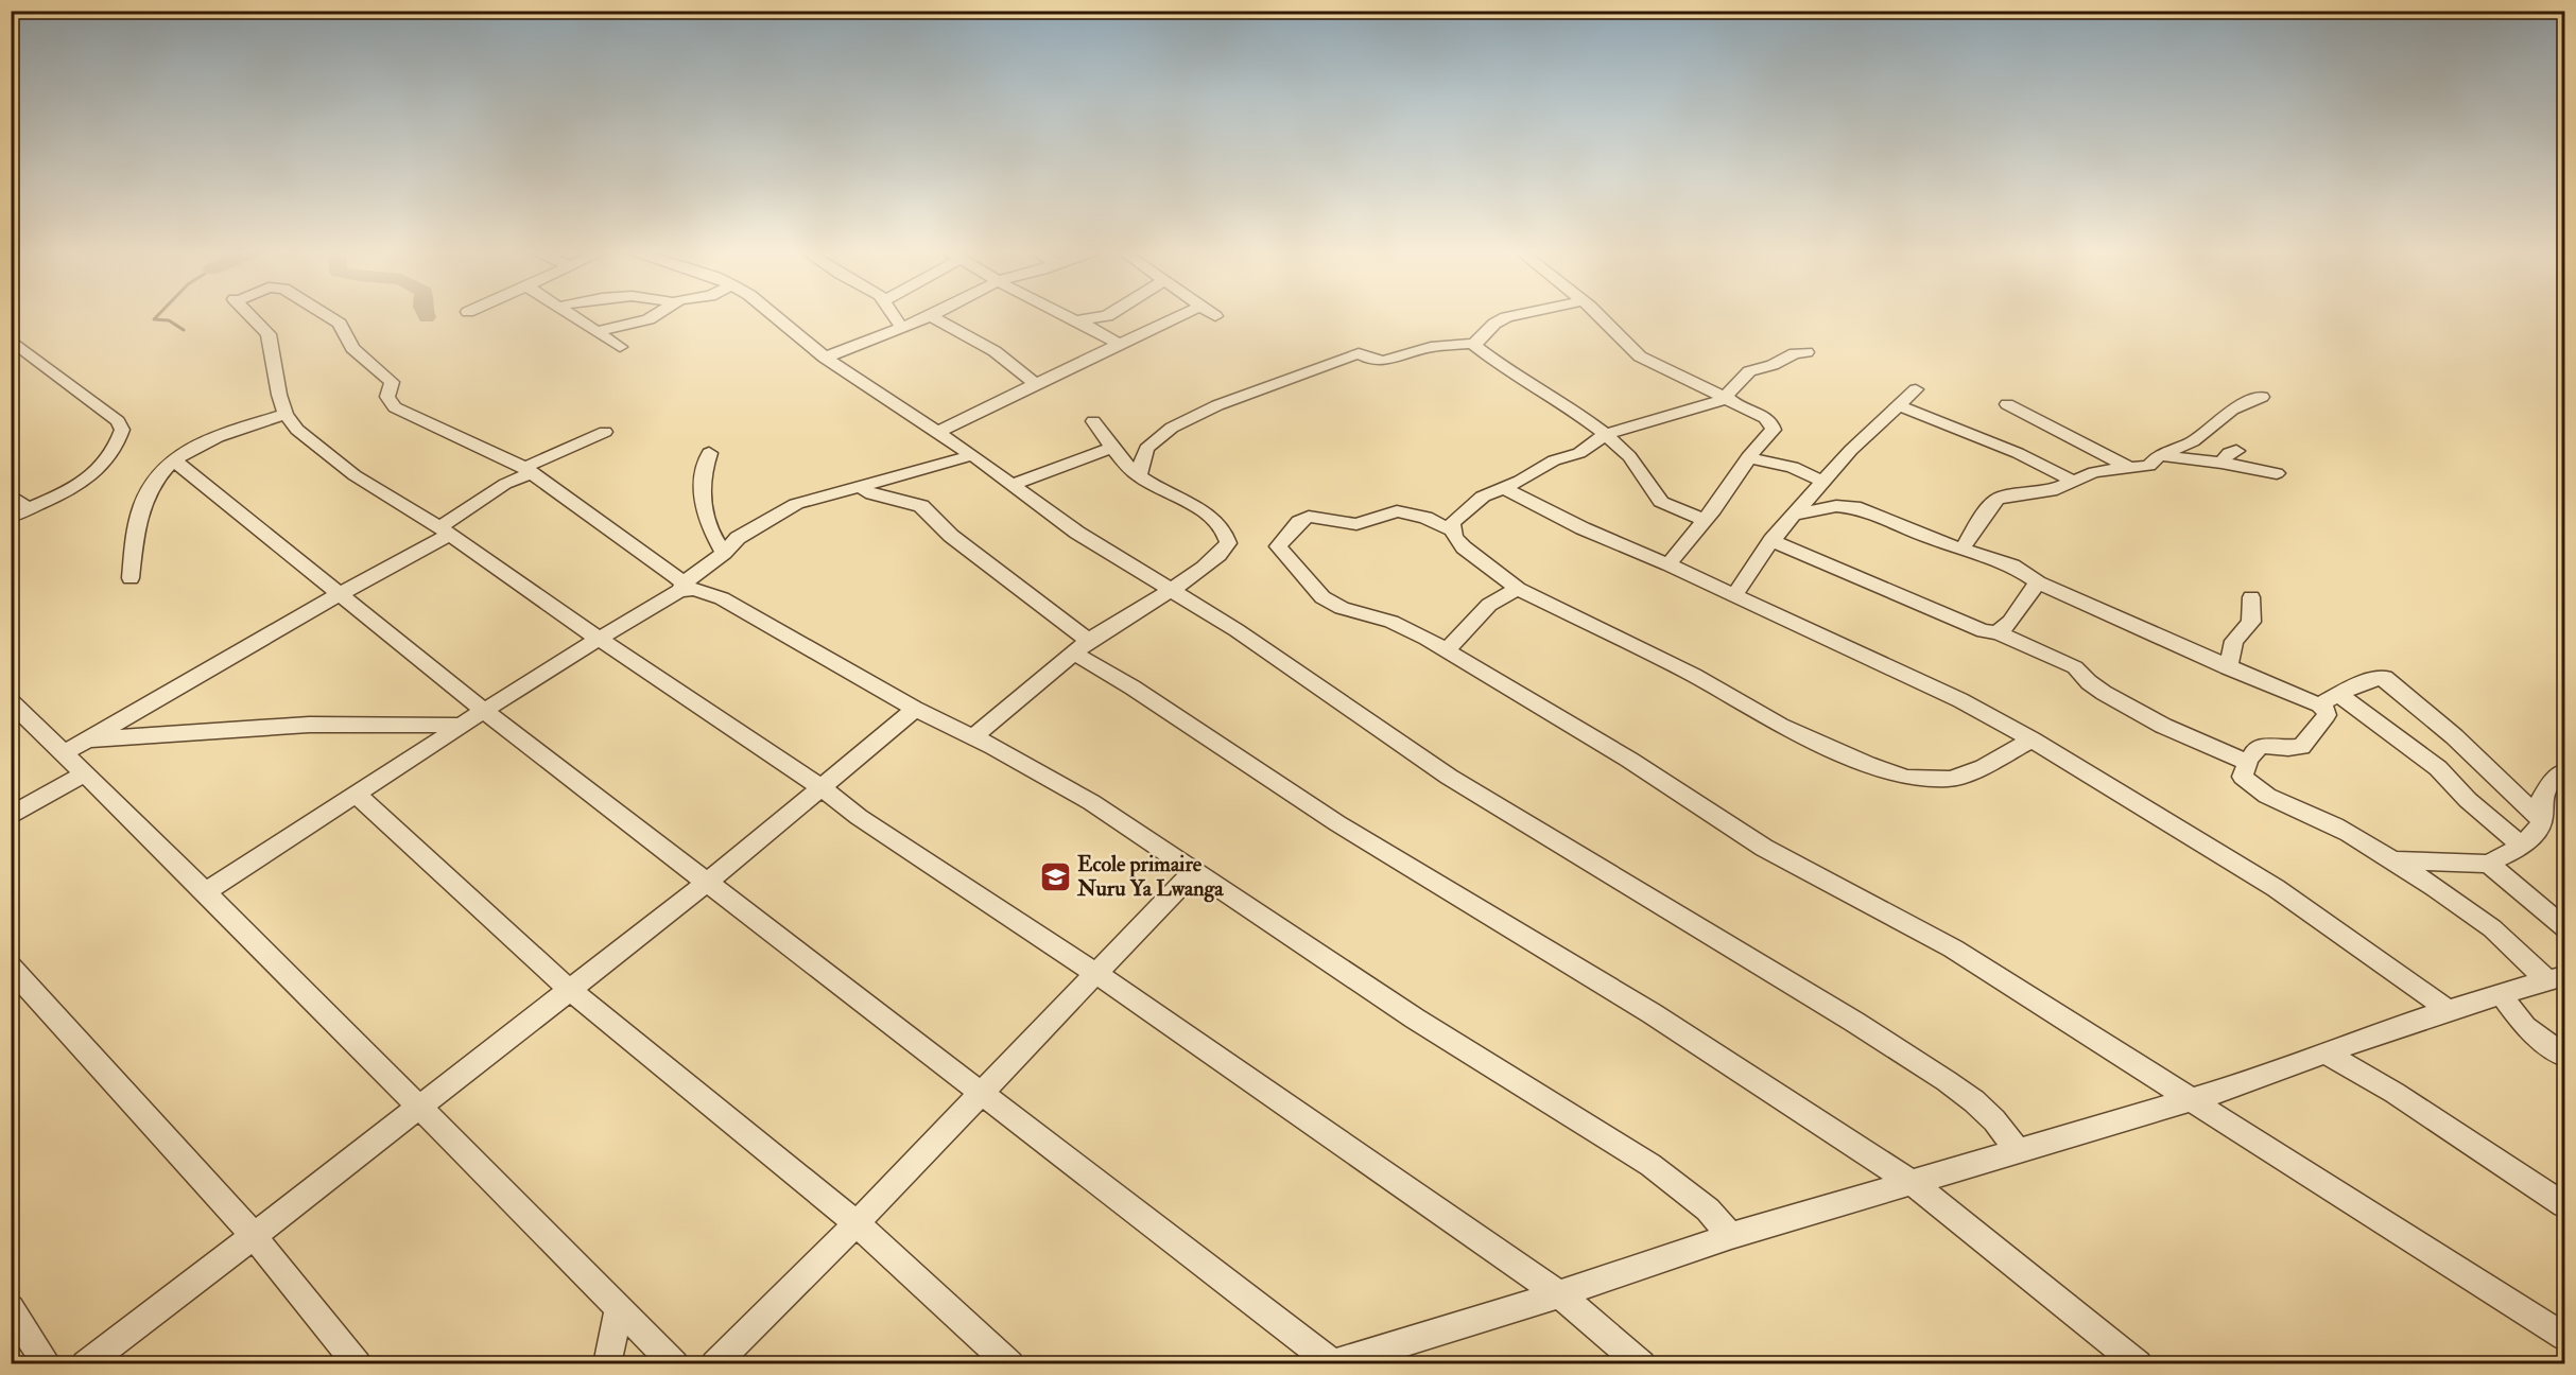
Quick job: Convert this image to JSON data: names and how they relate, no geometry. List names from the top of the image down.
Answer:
{
  "places": {
    "school or university": ["Ecole primaire Nuru Ya Lwanga"]
  }
}
